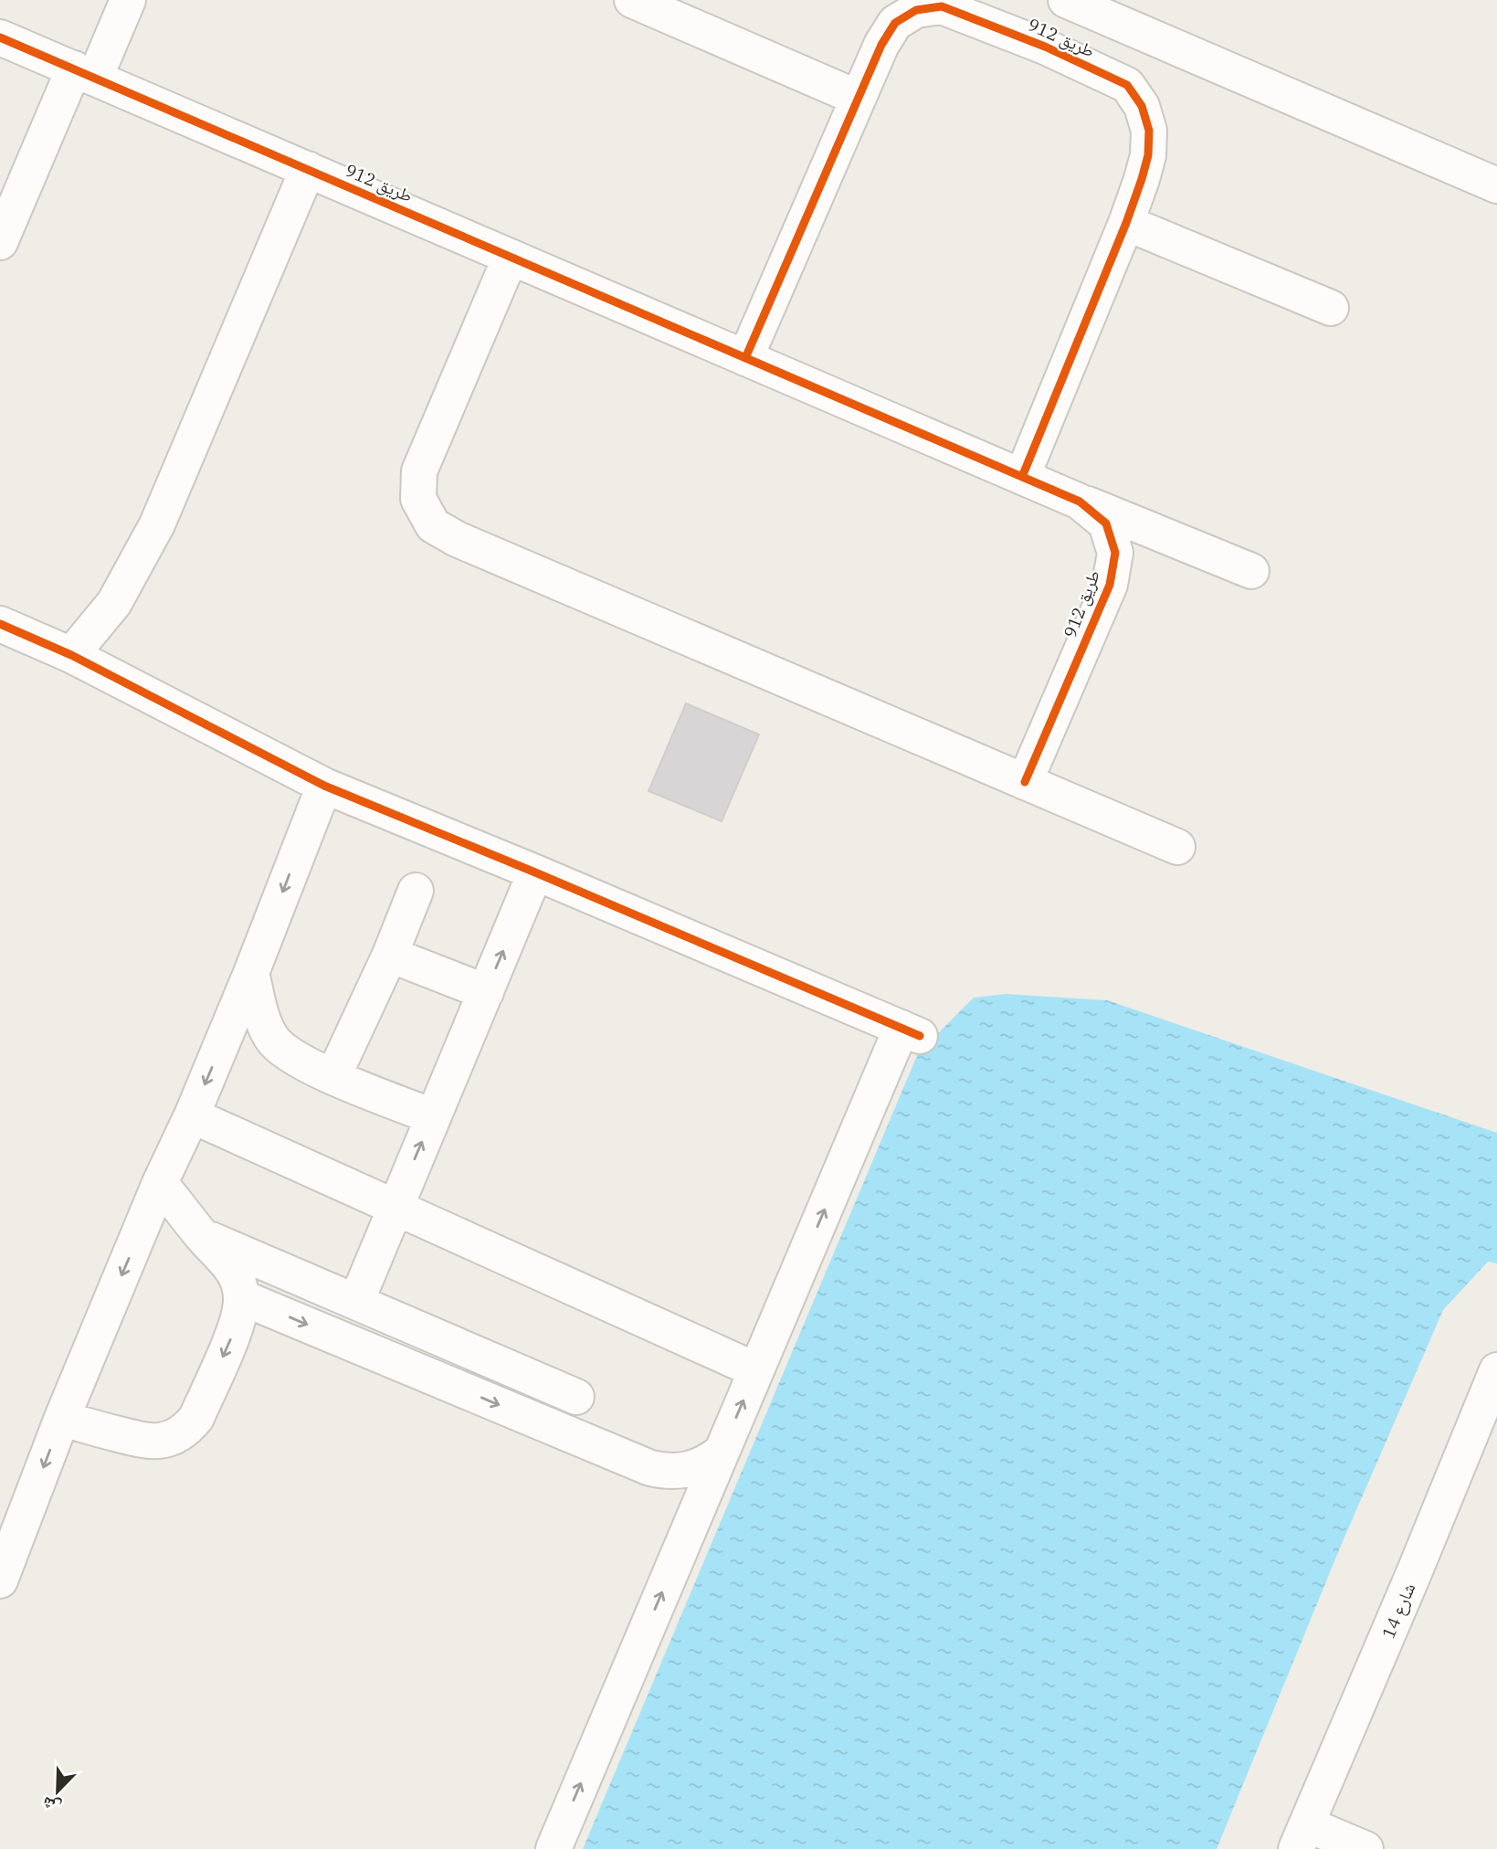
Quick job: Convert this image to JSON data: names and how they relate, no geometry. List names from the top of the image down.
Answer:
{
  "streets": {
    "street": ["طريق 912", "شارع 14"]
  },
  "north": "bottom left"
}
